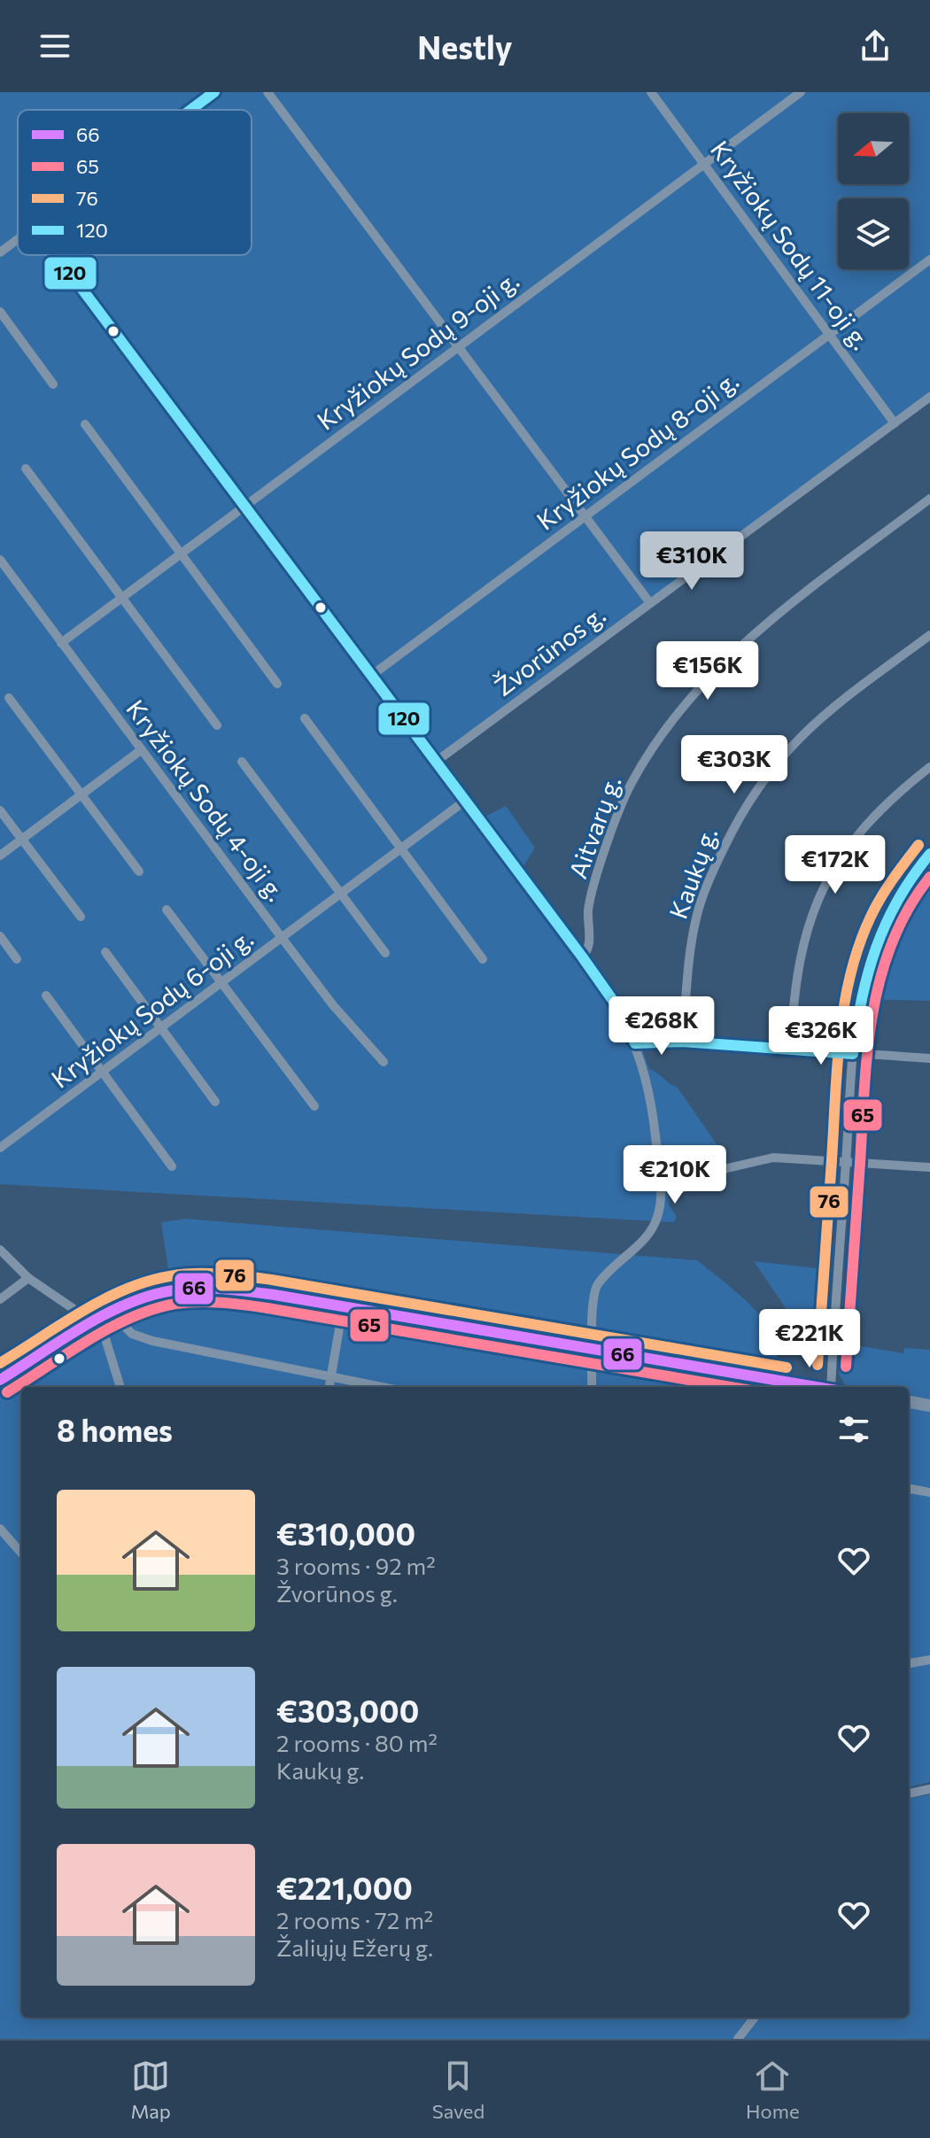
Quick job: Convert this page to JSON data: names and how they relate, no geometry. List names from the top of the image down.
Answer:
{
  "streets": {
    "street": [
      "Kryžiokų Sodų 11-oji g.",
      "Kryžiokų Sodų 9-oji g.",
      "Kryžiokų Sodų 8-oji g.",
      "Žvorūnos g.",
      "Kryžiokų Sodų 4-oji g.",
      "Aitvarų g.",
      "Kaukų g.",
      "Kryžiokų Sodų 6-oji g."
    ]
  },
  "crossings": [
    ["Kryžiokų Sodų 11-oji g.", "Kryžiokų Sodų 9-oji g."],
    ["Kryžiokų Sodų 11-oji g.", "Kryžiokų Sodų 8-oji g."],
    ["Kryžiokų Sodų 11-oji g.", "Žvorūnos g."],
    ["Kryžiokų Sodų 9-oji g.", "Kryžiokų Sodų 4-oji g."],
    ["Kryžiokų Sodų 4-oji g.", "Kryžiokų Sodų 6-oji g."]
  ],
  "lines": [
    "transit line 120",
    "transit line 76",
    "transit line 65",
    "transit line 66"
  ],
  "legend": [
    "66",
    "65",
    "76",
    "120"
  ],
  "north": "left",
  "page": {
    "header": "Nestly",
    "price": [
      "€310K",
      "€156K",
      "€303K",
      "€172K",
      "€268K",
      "€326K",
      "€210K",
      "€221K"
    ],
    "heading": "8 homes",
    "list": [
      {
        "name": "€310,000",
        "note": "3 rooms · 92 m² · Žvorūnos g."
      },
      {
        "name": "€303,000",
        "note": "2 rooms · 80 m² · Kaukų g."
      },
      {
        "name": "€221,000",
        "note": "2 rooms · 72 m² · Žaliųjų Ežerų g."
      }
    ],
    "tabs": ["Map", "Saved", "Home"]
  }
}
